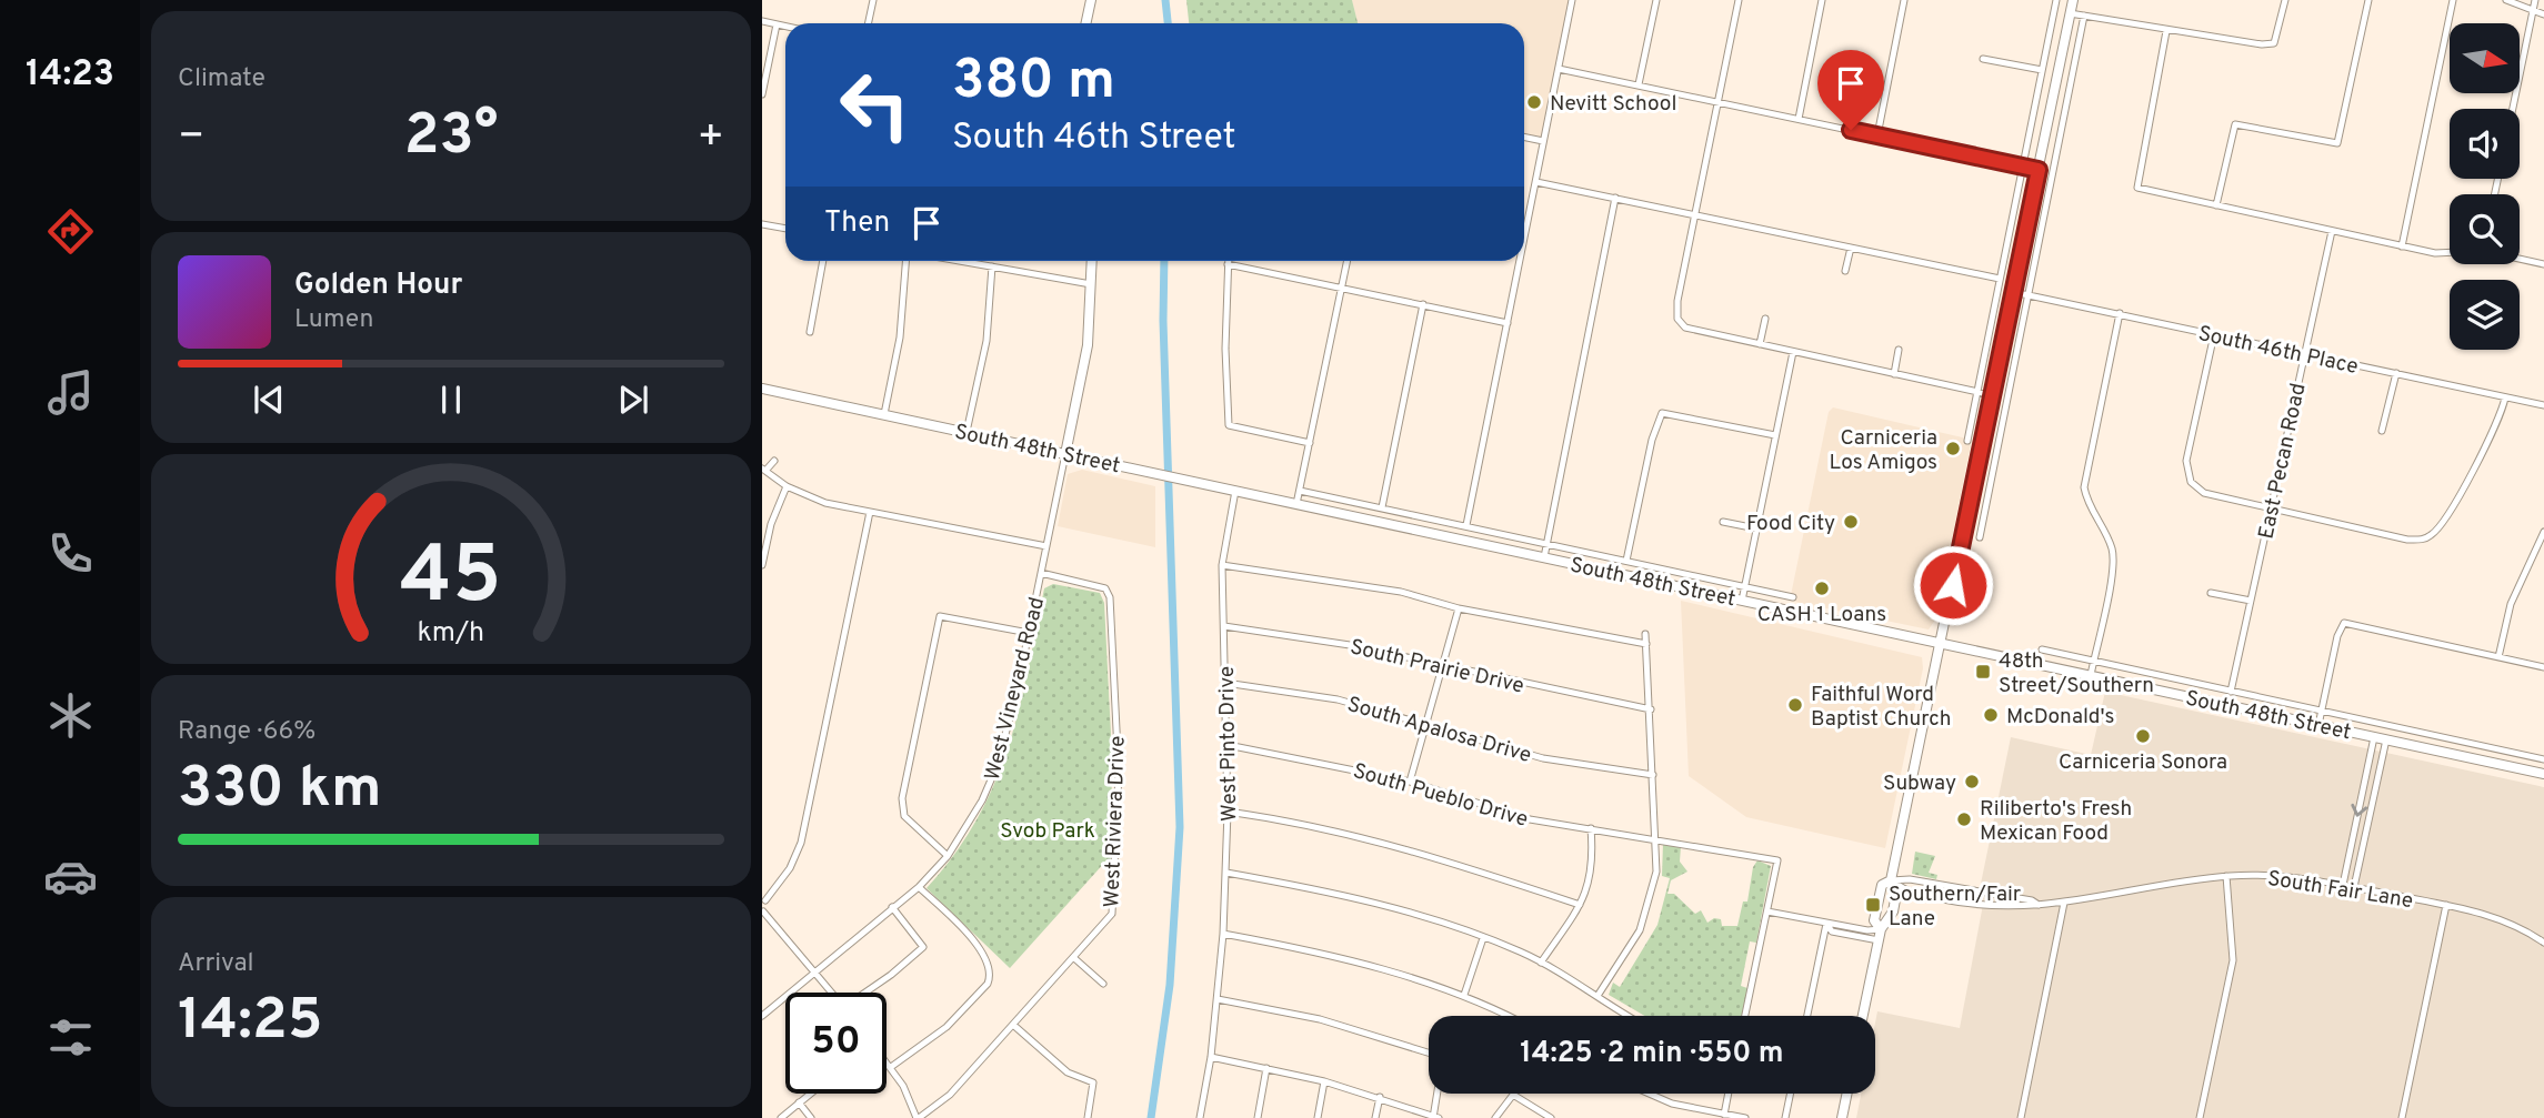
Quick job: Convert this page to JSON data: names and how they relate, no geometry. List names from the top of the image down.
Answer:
{
  "streets": {
    "main road": ["South 48th Street"],
    "street": [
      "South 46th Place",
      "East Pecan Road",
      "South Prairie Drive",
      "West Vineyard Road",
      "South Apalosa Drive",
      "West Pinto Drive",
      "South Pueblo Drive",
      "West Riviera Drive",
      "South Fair Lane"
    ]
  },
  "crossings": [
    ["South 46th Place", "East Pecan Road"],
    ["South 48th Street", "East Pecan Road"],
    ["South 48th Street", "West Vineyard Road"],
    ["South 48th Street", "West Pinto Drive"],
    ["South Prairie Drive", "West Pinto Drive"],
    ["West Vineyard Road", "West Riviera Drive"],
    ["South Apalosa Drive", "West Pinto Drive"],
    ["West Pinto Drive", "South Pueblo Drive"]
  ],
  "parks": ["Svob Park"],
  "places": {
    "other": [
      "Nevitt School",
      "Carniceria Los Amigos",
      "Food City",
      "CASH 1 Loans",
      "Faithful Word Baptist Church",
      "McDonald's",
      "Carniceria Sonora",
      "Subway",
      "Riliberto's Fresh Mexican Food"
    ],
    "transit": ["48th Street/Southern", "Southern/Fair Lane"]
  },
  "north": "right",
  "page": {
    "tabs": "14:23",
    "tile": [
      "Climate",
      ["Range · 66%", "330 km"],
      ["Arrival", "14:25"]
    ],
    "turn": ["380 m", "South 46th Street"],
    "heat": ["−", "23°", "+"],
    "then": "Then",
    "song": ["Golden Hour", "Lumen"],
    "limit": "50",
    "trip": "14:25 · 2 min · 550 m",
    "gauge": ["45", "km/h"]
  }
}
